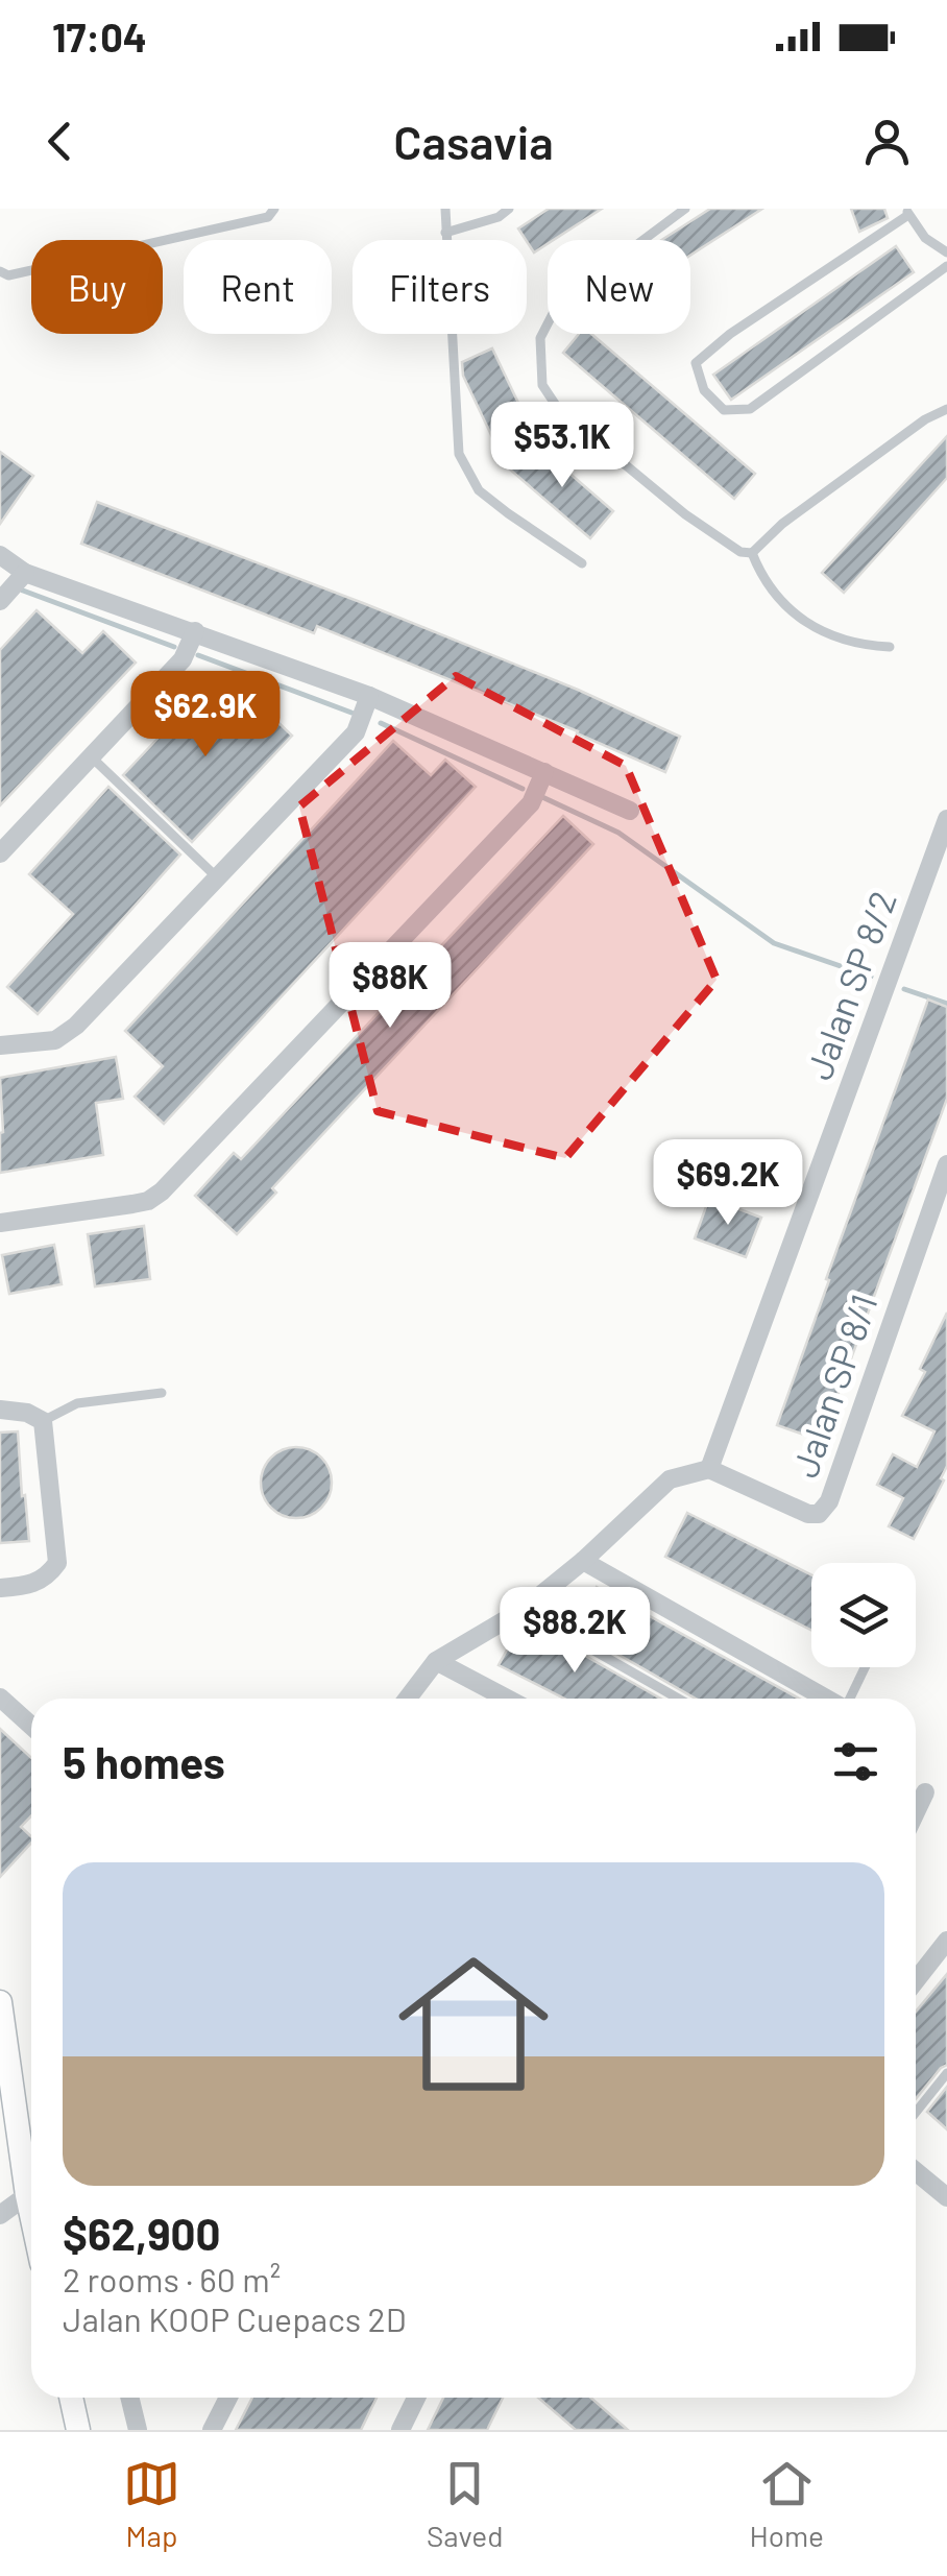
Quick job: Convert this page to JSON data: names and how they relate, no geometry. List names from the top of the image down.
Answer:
{
  "streets": {
    "street": ["Jalan SP 8/2", "Jalan SP 8/1"]
  },
  "crossings": [
    ["Jalan SP 8/2", "Jalan SP 8/1"]
  ],
  "page": {
    "status": "17:04",
    "header": "Casavia",
    "chip": [
      "Buy",
      "Rent",
      "Filters",
      "New"
    ],
    "price": [
      "$53.1K",
      "$62.9K",
      "$88K",
      "$69.2K",
      "$88.2K"
    ],
    "heading": "5 homes",
    "list": [
      {
        "name": "$62,900",
        "note": "2 rooms · 60 m² · Jalan KOOP Cuepacs 2D"
      }
    ],
    "tabs": ["Map", "Saved", "Home"]
  }
}
